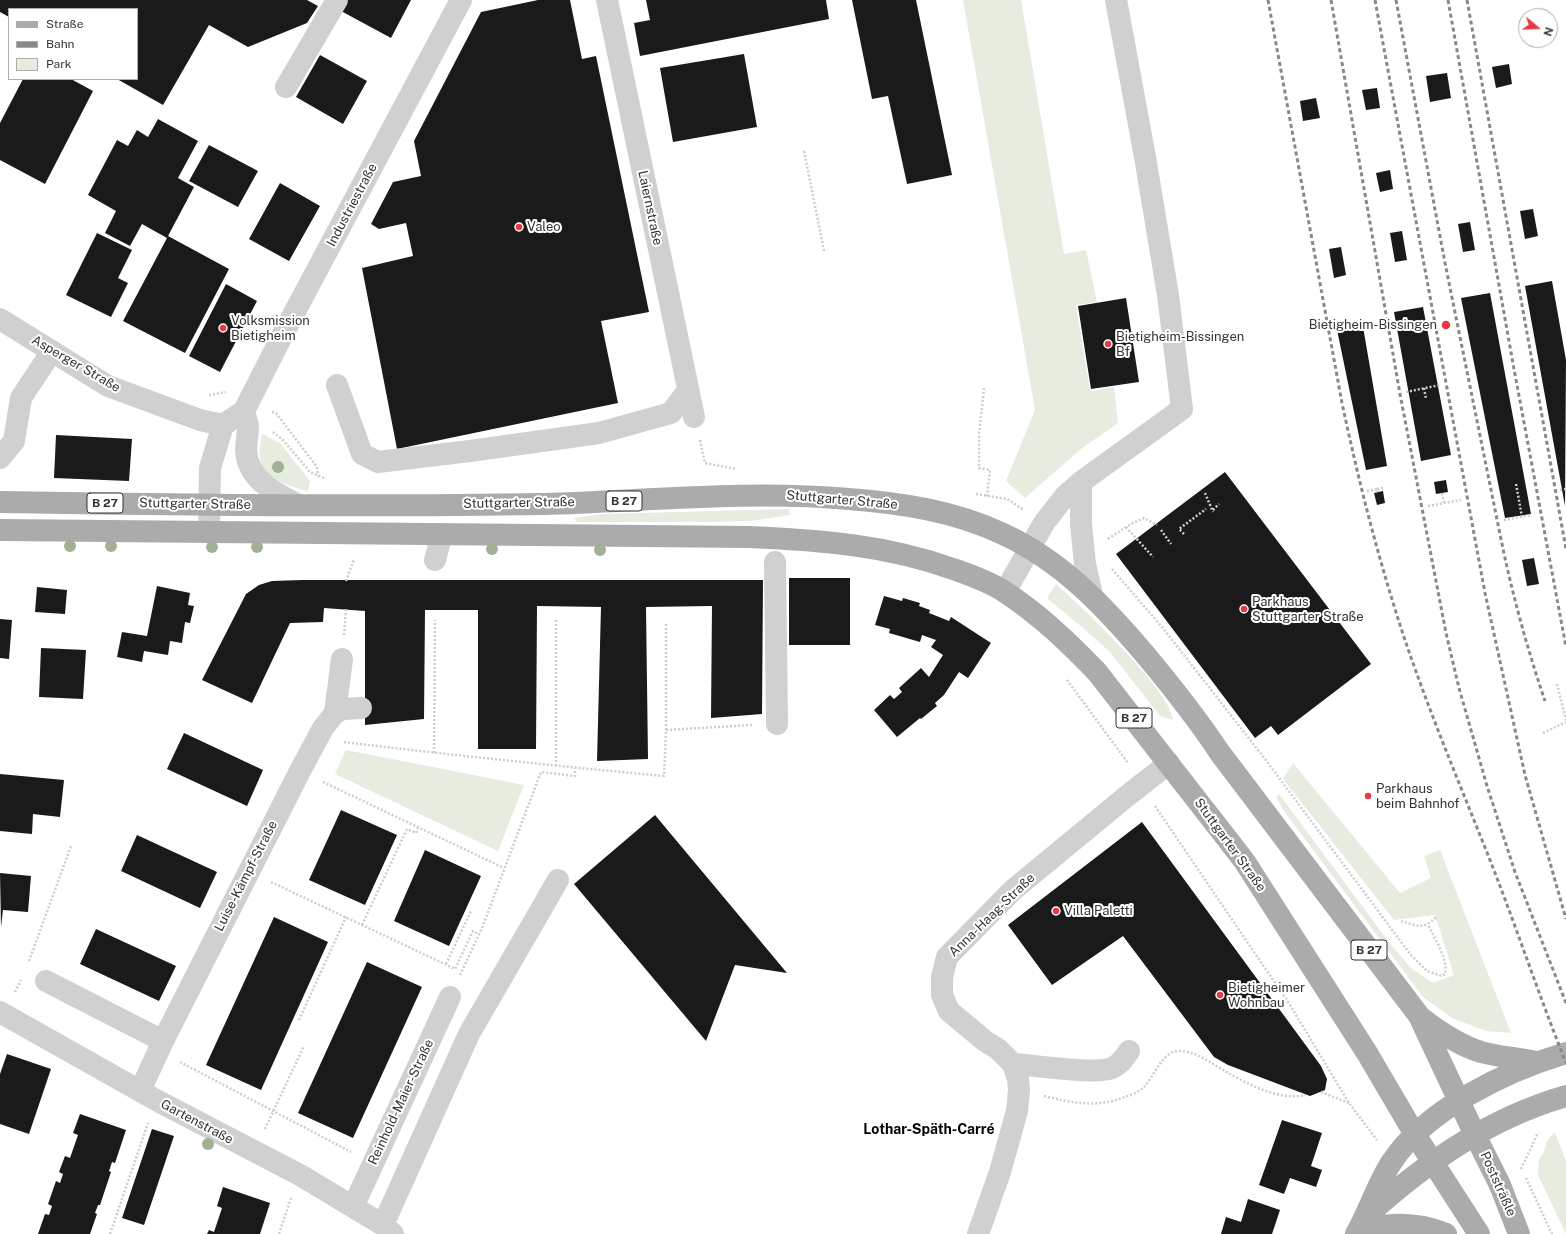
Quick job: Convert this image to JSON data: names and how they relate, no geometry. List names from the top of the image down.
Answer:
{
  "streets": {
    "main road": ["Stuttgarter Straße", "B 27", "Poststräßle"],
    "street": [
      "Industriestraße",
      "Laiernstraße",
      "Asperger Straße",
      "Luise-Kämpf-Straße",
      "Anna-Haag-Straße",
      "Reinhold-Maier-Straße",
      "Gartenstraße"
    ]
  },
  "crossings": [
    ["Industriestraße", "Asperger Straße"],
    ["Industriestraße", "Stuttgarter Straße"],
    ["Stuttgarter Straße", "B 27"],
    ["Stuttgarter Straße", "Anna-Haag-Straße"],
    ["B 27", "Poststräßle"],
    ["Luise-Kämpf-Straße", "Gartenstraße"],
    ["Reinhold-Maier-Straße", "Gartenstraße"]
  ],
  "districts": ["Lothar-Späth-Carré"],
  "places": [
    "Valeo",
    "Bietigheim-Bissingen",
    "Volksmission Bietigheim",
    "Bietigheim-Bissingen Bf",
    "Parkhaus Stuttgarter Straße",
    "Parkhaus beim Bahnhof",
    "Villa Paletti",
    "Bietigheimer Wohnbau"
  ],
  "legend": ["Straße", "Bahn", "Park"],
  "north": "right"
}
